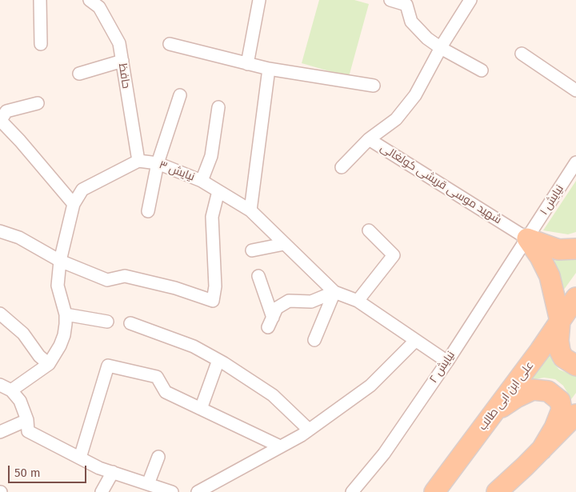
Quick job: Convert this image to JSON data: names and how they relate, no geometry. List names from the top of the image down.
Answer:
{
  "streets": {
    "main road": ["علی ابن ابی طالب"],
    "street": [
      "حافظ",
      "نیایش ۳",
      "شهید موسی قریشی کولغالی",
      "نیایش ۱",
      "نیایش ۲"
    ]
  },
  "crossings": [
    ["حافظ", "نیایش ۳"],
    ["نیایش ۳", "نیایش ۲"],
    ["شهید موسی قریشی کولغالی", "نیایش ۱"],
    ["شهید موسی قریشی کولغالی", "نیایش ۲"],
    ["نیایش ۱", "نیایش ۲"]
  ],
  "scale_bar": "50 m"
}
